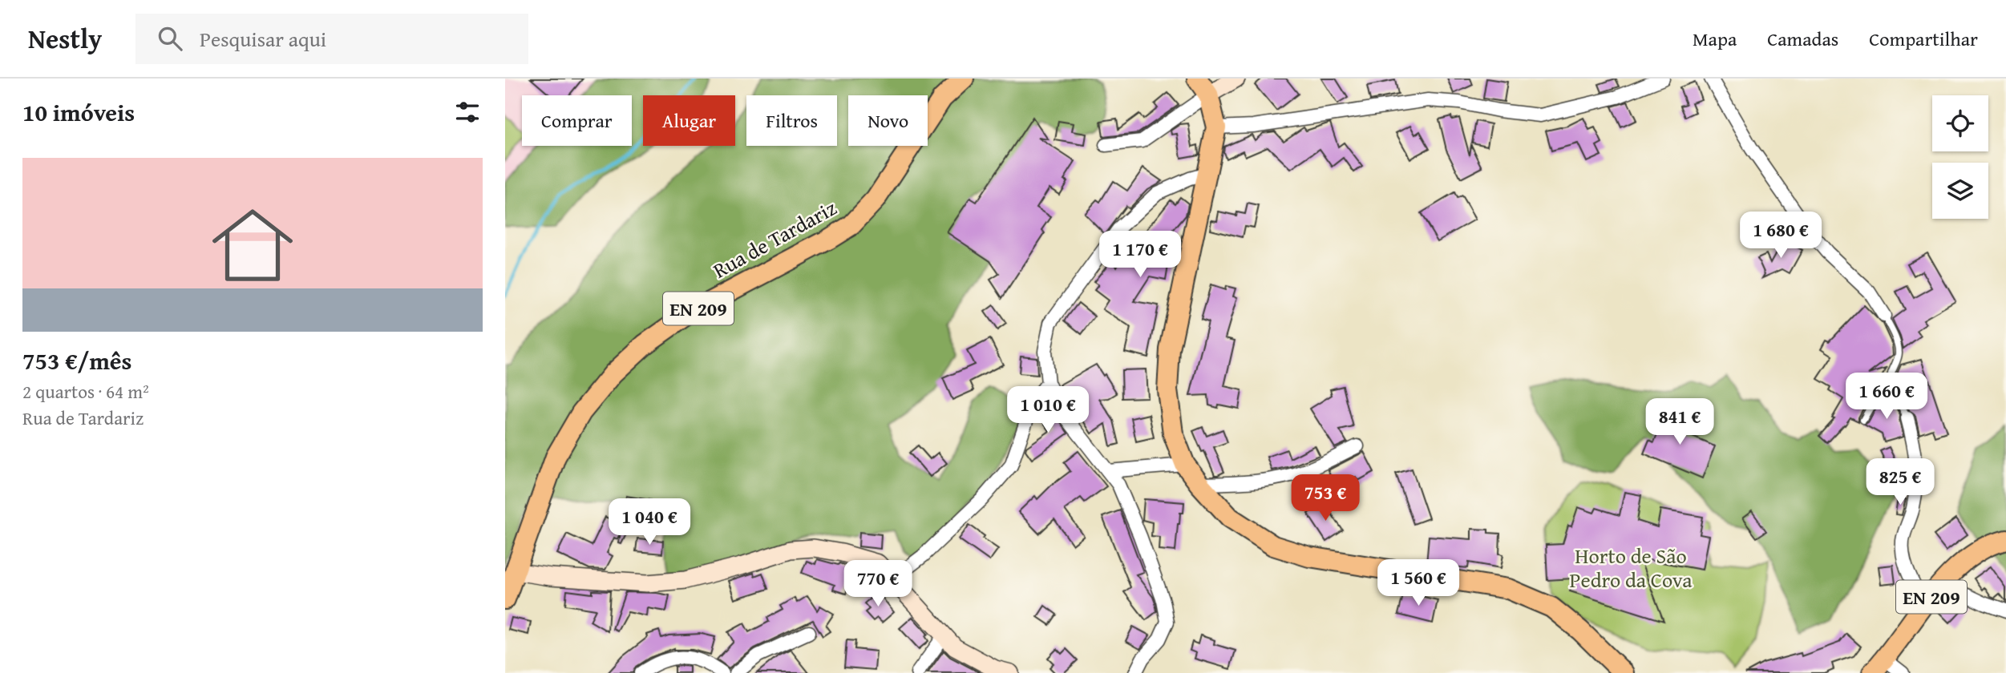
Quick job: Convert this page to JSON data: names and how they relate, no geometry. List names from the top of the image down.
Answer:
{
  "streets": {
    "main road": ["Rua de Tardariz", "EN 209"]
  },
  "parks": ["Horto de São Pedro da Cova"],
  "page": {
    "header": "Nestly",
    "search": "Pesquisar aqui",
    "nav": ["Mapa", "Camadas", "Compartilhar"],
    "heading": "10 imóveis",
    "chip": [
      "Comprar",
      "Alugar",
      "Filtros",
      "Novo"
    ],
    "list": [
      {
        "name": "753 €/mês",
        "note": "2 quartos · 64 m² · Rua de Tardariz"
      }
    ],
    "price": [
      "1 680 €",
      "1 170 €",
      "1 660 €",
      "1 010 €",
      "841 €",
      "825 €",
      "753 €",
      "1 040 €",
      "1 560 €",
      "770 €"
    ]
  }
}
